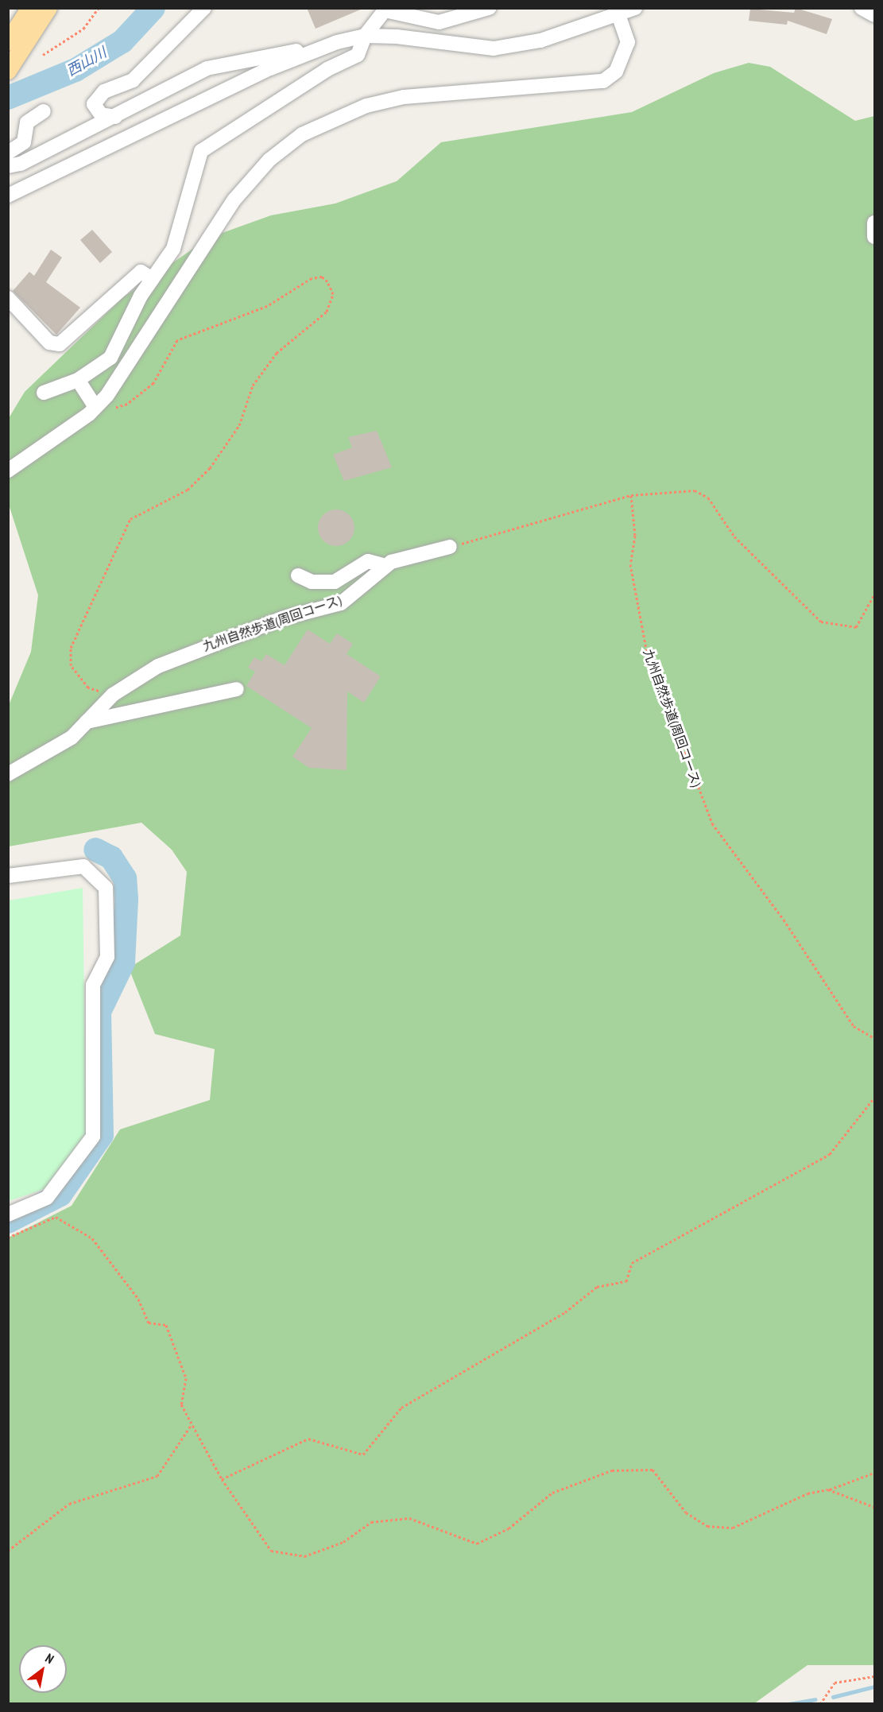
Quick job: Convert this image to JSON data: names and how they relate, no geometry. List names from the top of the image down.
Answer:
{
  "streets": {
    "street": ["九州自然歩道(周回コース)"]
  },
  "water": ["西山川"],
  "north": "top right"
}
